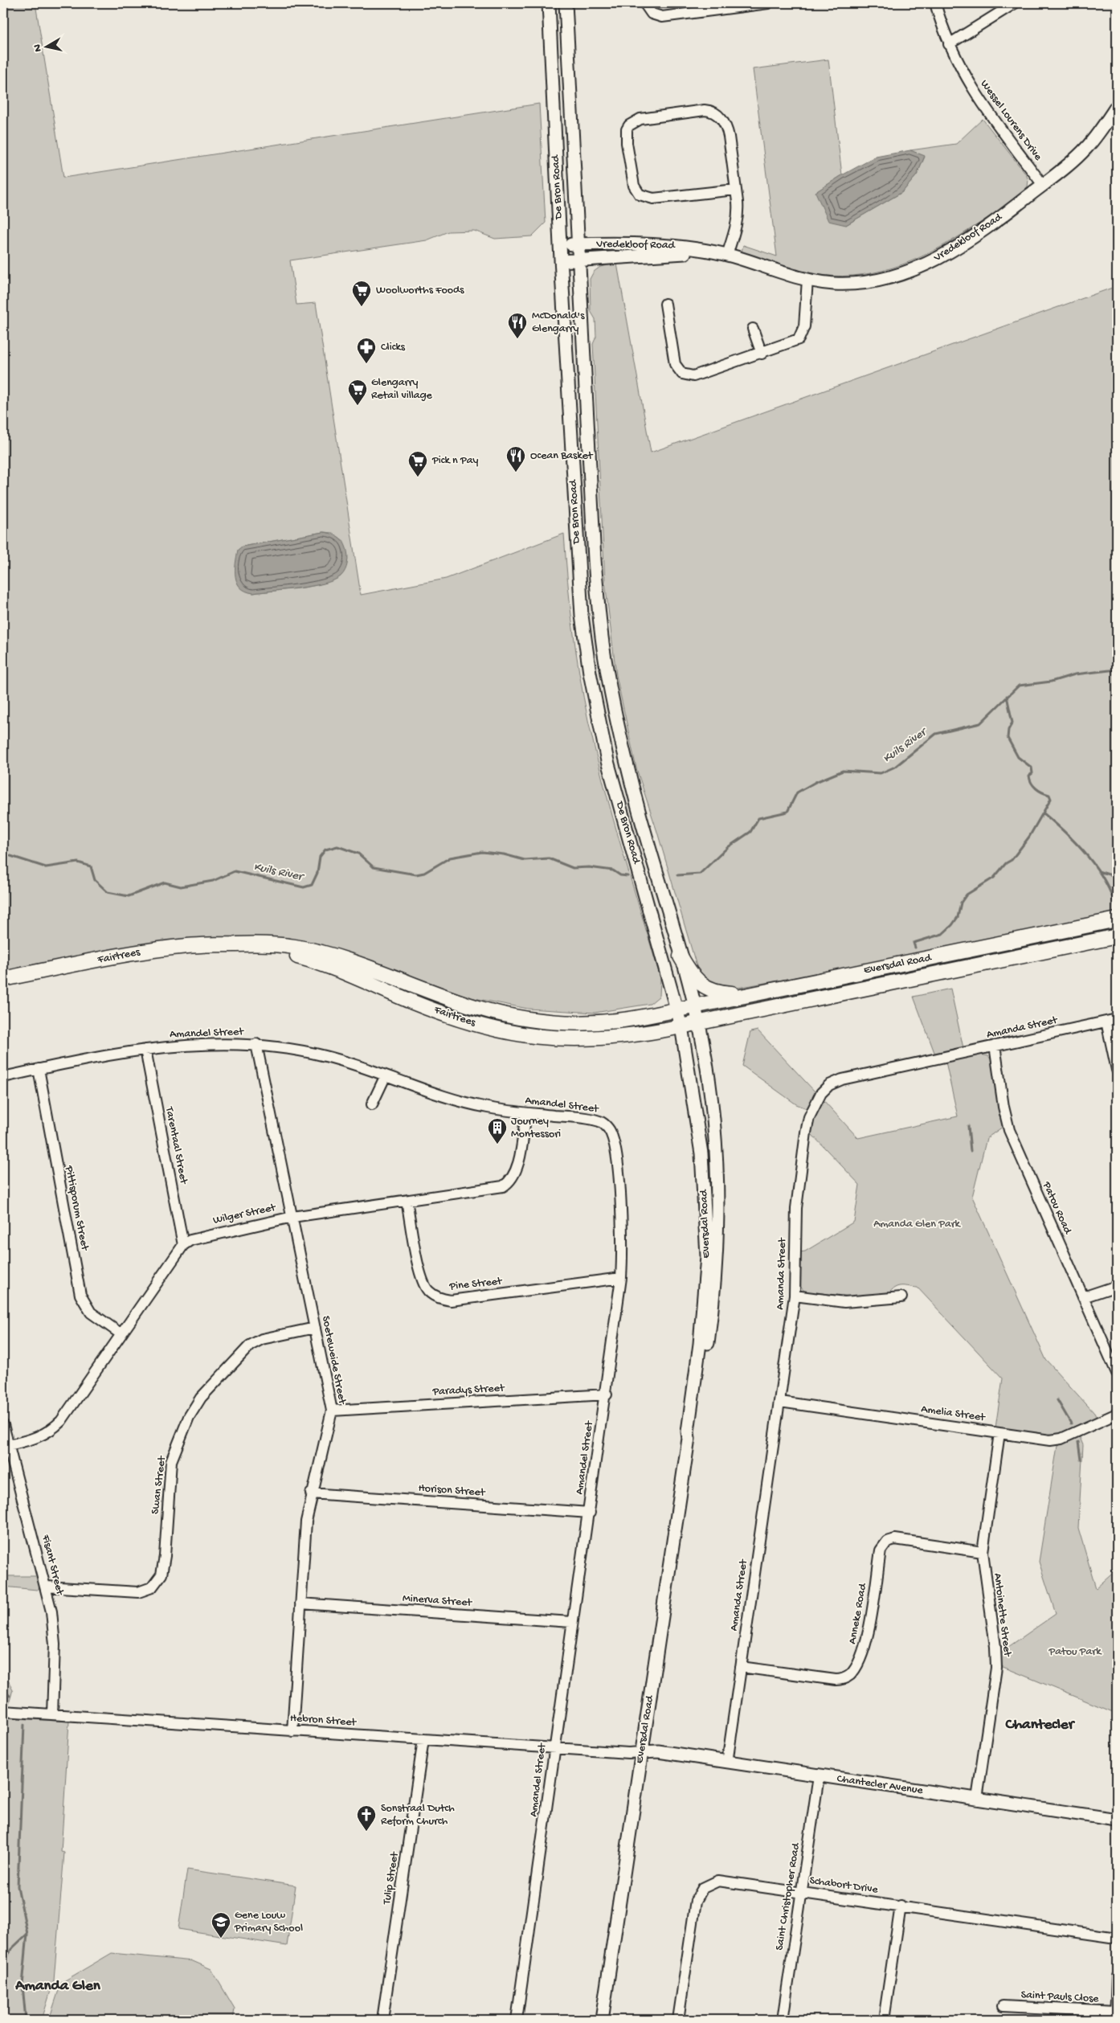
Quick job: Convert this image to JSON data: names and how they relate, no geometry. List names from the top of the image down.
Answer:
{
  "streets": {
    "main road": ["Fairtrees", "Eversdal Road"],
    "street": [
      "Wessel Lourens Drive",
      "De Bron Road",
      "Vredekloof Road",
      "Amanda Street",
      "Amandel Street",
      "Tarentaal Street",
      "Pittisporum Street",
      "Patou Road",
      "Wilger Street",
      "Pine Street",
      "Soeteweide Street",
      "Paradys Street",
      "Amelia Street",
      "Swan Street",
      "Horison Street",
      "Fisant Street",
      "Minerva Street",
      "Anneke Road",
      "Antoinette Street",
      "Hebron Street",
      "Chantecler Avenue",
      "Tulip Street",
      "Schabort Drive",
      "Saint Christopher Road",
      "Saint Pauls Close"
    ]
  },
  "crossings": [
    ["Wessel Lourens Drive", "Vredekloof Road"],
    ["De Bron Road", "Vredekloof Road"],
    ["De Bron Road", "Fairtrees"],
    ["De Bron Road", "Eversdal Road"],
    ["Fairtrees", "Eversdal Road"],
    ["Eversdal Road", "Hebron Street"],
    ["Eversdal Road", "Chantecler Avenue"],
    ["Amanda Street", "Patou Road"],
    ["Amanda Street", "Amelia Street"],
    ["Amanda Street", "Anneke Road"],
    ["Amanda Street", "Chantecler Avenue"],
    ["Amandel Street", "Tarentaal Street"],
    ["Amandel Street", "Pittisporum Street"],
    ["Amandel Street", "Wilger Street"],
    ["Amandel Street", "Pine Street"],
    ["Amandel Street", "Soeteweide Street"],
    ["Amandel Street", "Paradys Street"],
    ["Amandel Street", "Horison Street"],
    ["Amandel Street", "Minerva Street"],
    ["Amandel Street", "Hebron Street"],
    ["Tarentaal Street", "Wilger Street"],
    ["Pittisporum Street", "Wilger Street"],
    ["Wilger Street", "Pine Street"],
    ["Wilger Street", "Soeteweide Street"],
    ["Wilger Street", "Fisant Street"],
    ["Soeteweide Street", "Paradys Street"],
    ["Soeteweide Street", "Swan Street"],
    ["Soeteweide Street", "Horison Street"],
    ["Soeteweide Street", "Minerva Street"],
    ["Soeteweide Street", "Hebron Street"],
    ["Amelia Street", "Antoinette Street"],
    ["Swan Street", "Fisant Street"],
    ["Fisant Street", "Hebron Street"],
    ["Anneke Road", "Antoinette Street"],
    ["Antoinette Street", "Chantecler Avenue"],
    ["Hebron Street", "Chantecler Avenue"],
    ["Hebron Street", "Tulip Street"],
    ["Chantecler Avenue", "Saint Christopher Road"],
    ["Schabort Drive", "Saint Christopher Road"]
  ],
  "districts": ["Chantecler", "Amanda Glen"],
  "water": ["Kuils River"],
  "parks": ["Amanda Glen Park", "Patou Park"],
  "places": {
    "supermarket": ["Woolworths Foods", "Glengarry Retail village", "Pick n Pay"],
    "restaurant": ["McDonald's Glengarry", "Ocean Basket"],
    "pharmacy": ["Clicks"],
    "building": ["Journey Montessori"],
    "church": ["Sonstraal Dutch Reform Church"],
    "school or university": ["Gene Louw Primary School"]
  },
  "north": "left"
}
